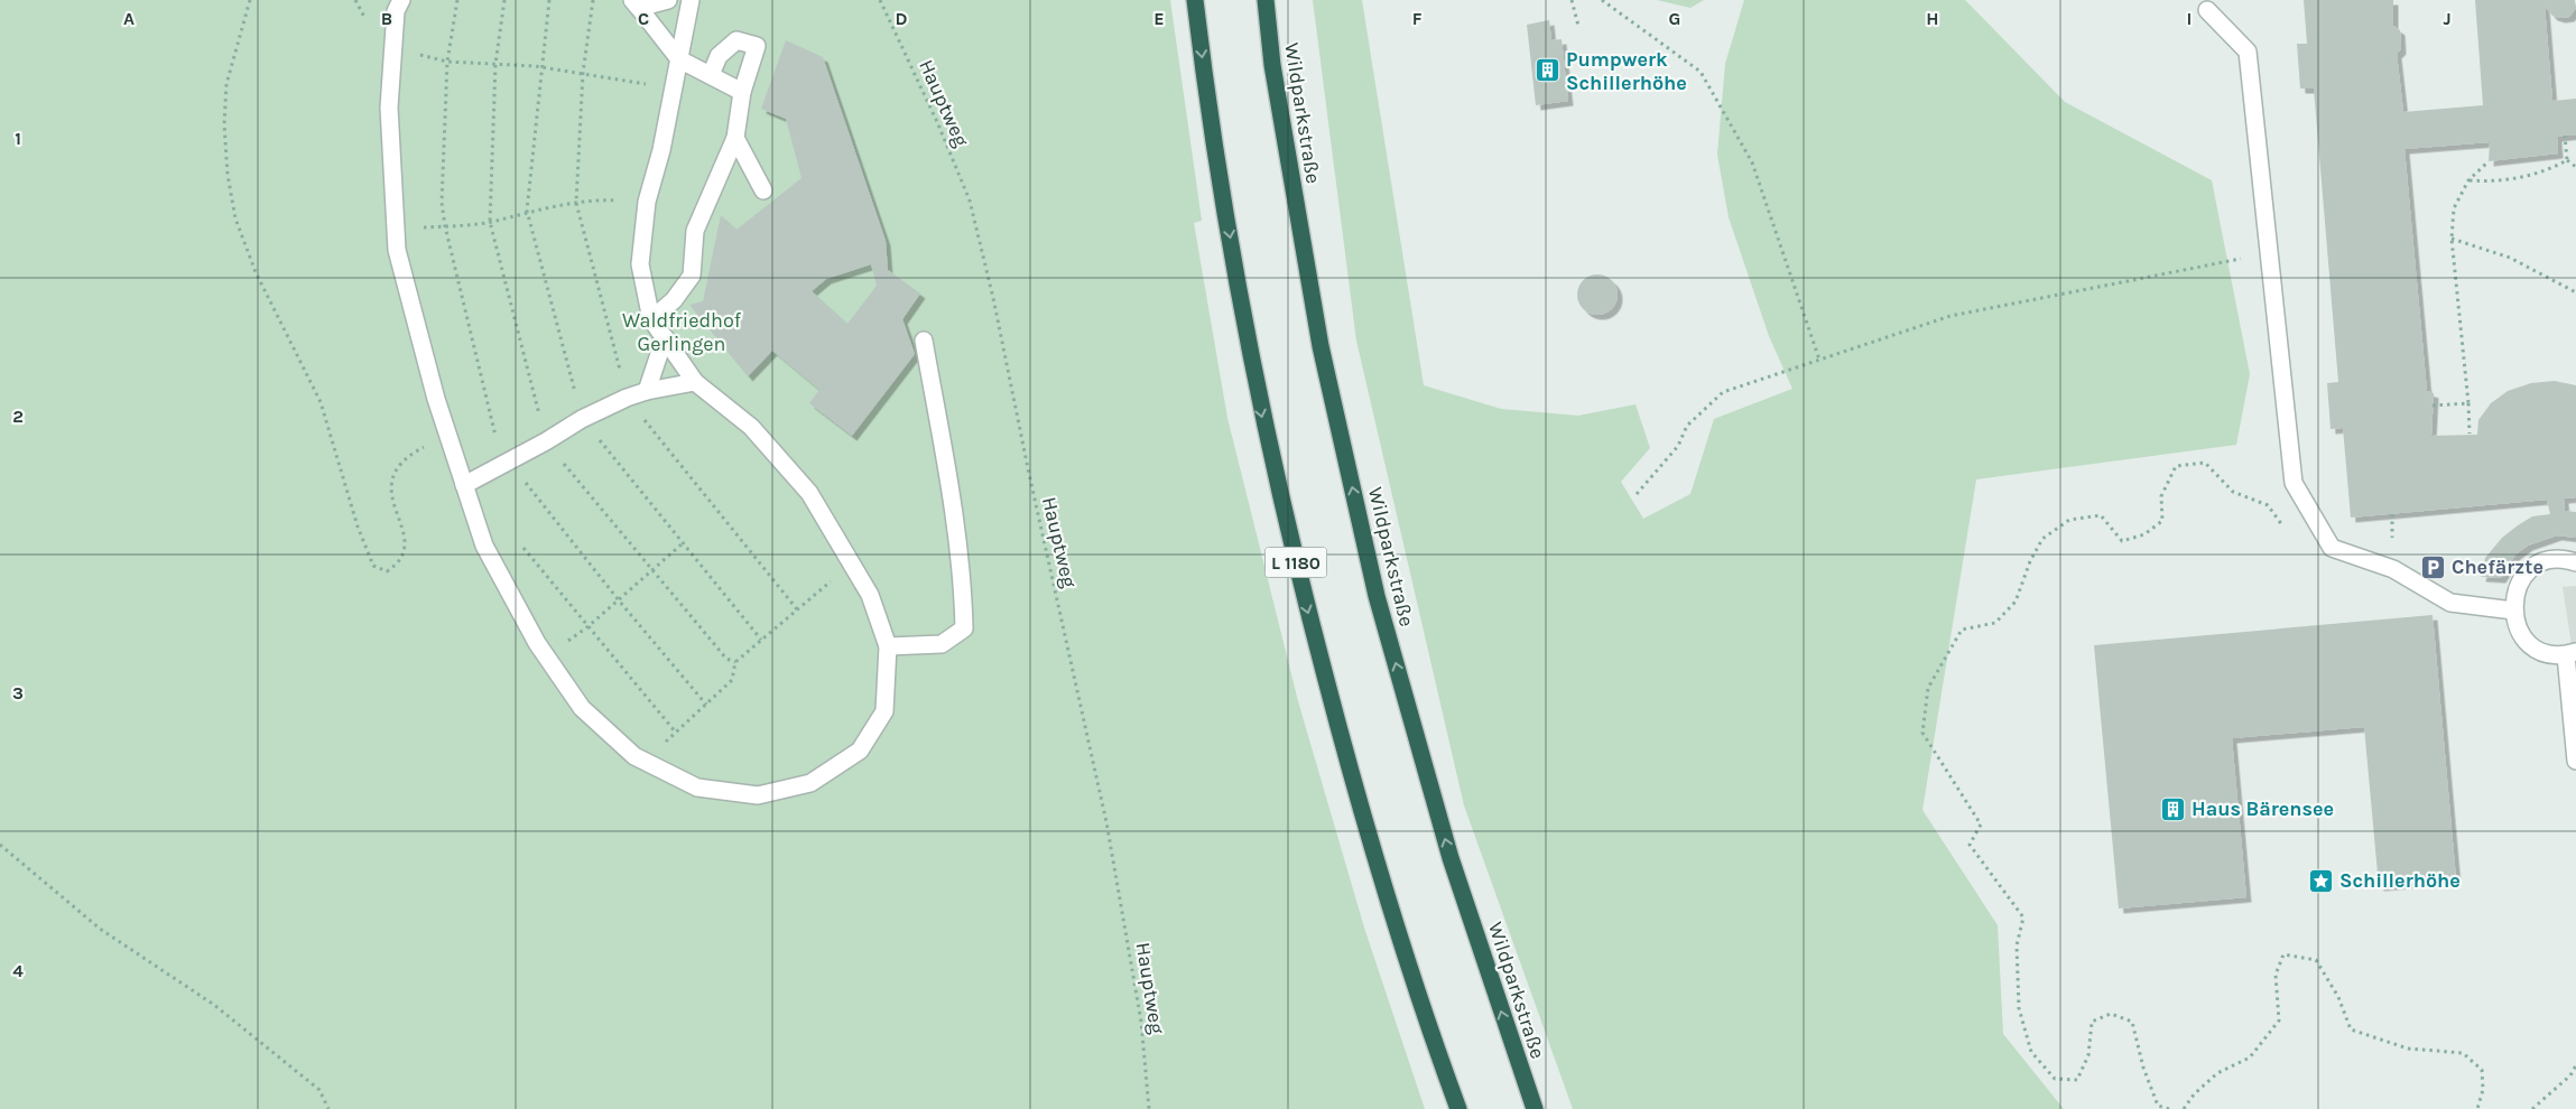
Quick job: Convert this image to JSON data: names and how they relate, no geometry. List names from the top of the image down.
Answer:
{
  "streets": {
    "highway": ["Wildparkstraße", "L 1180"],
    "path": ["Hauptweg"]
  },
  "parks": ["Waldfriedhof Gerlingen"],
  "places": {
    "building": ["Pumpwerk Schillerhöhe", "Haus Bärensee"],
    "parking": ["Chefärzte"],
    "place": ["Schillerhöhe"]
  },
  "grid": {
    "columns": [
      "A",
      "B",
      "C",
      "D",
      "E",
      "F",
      "G",
      "H",
      "I",
      "J"
    ],
    "rows": [
      "1",
      "2",
      "3",
      "4"
    ]
  }
}
